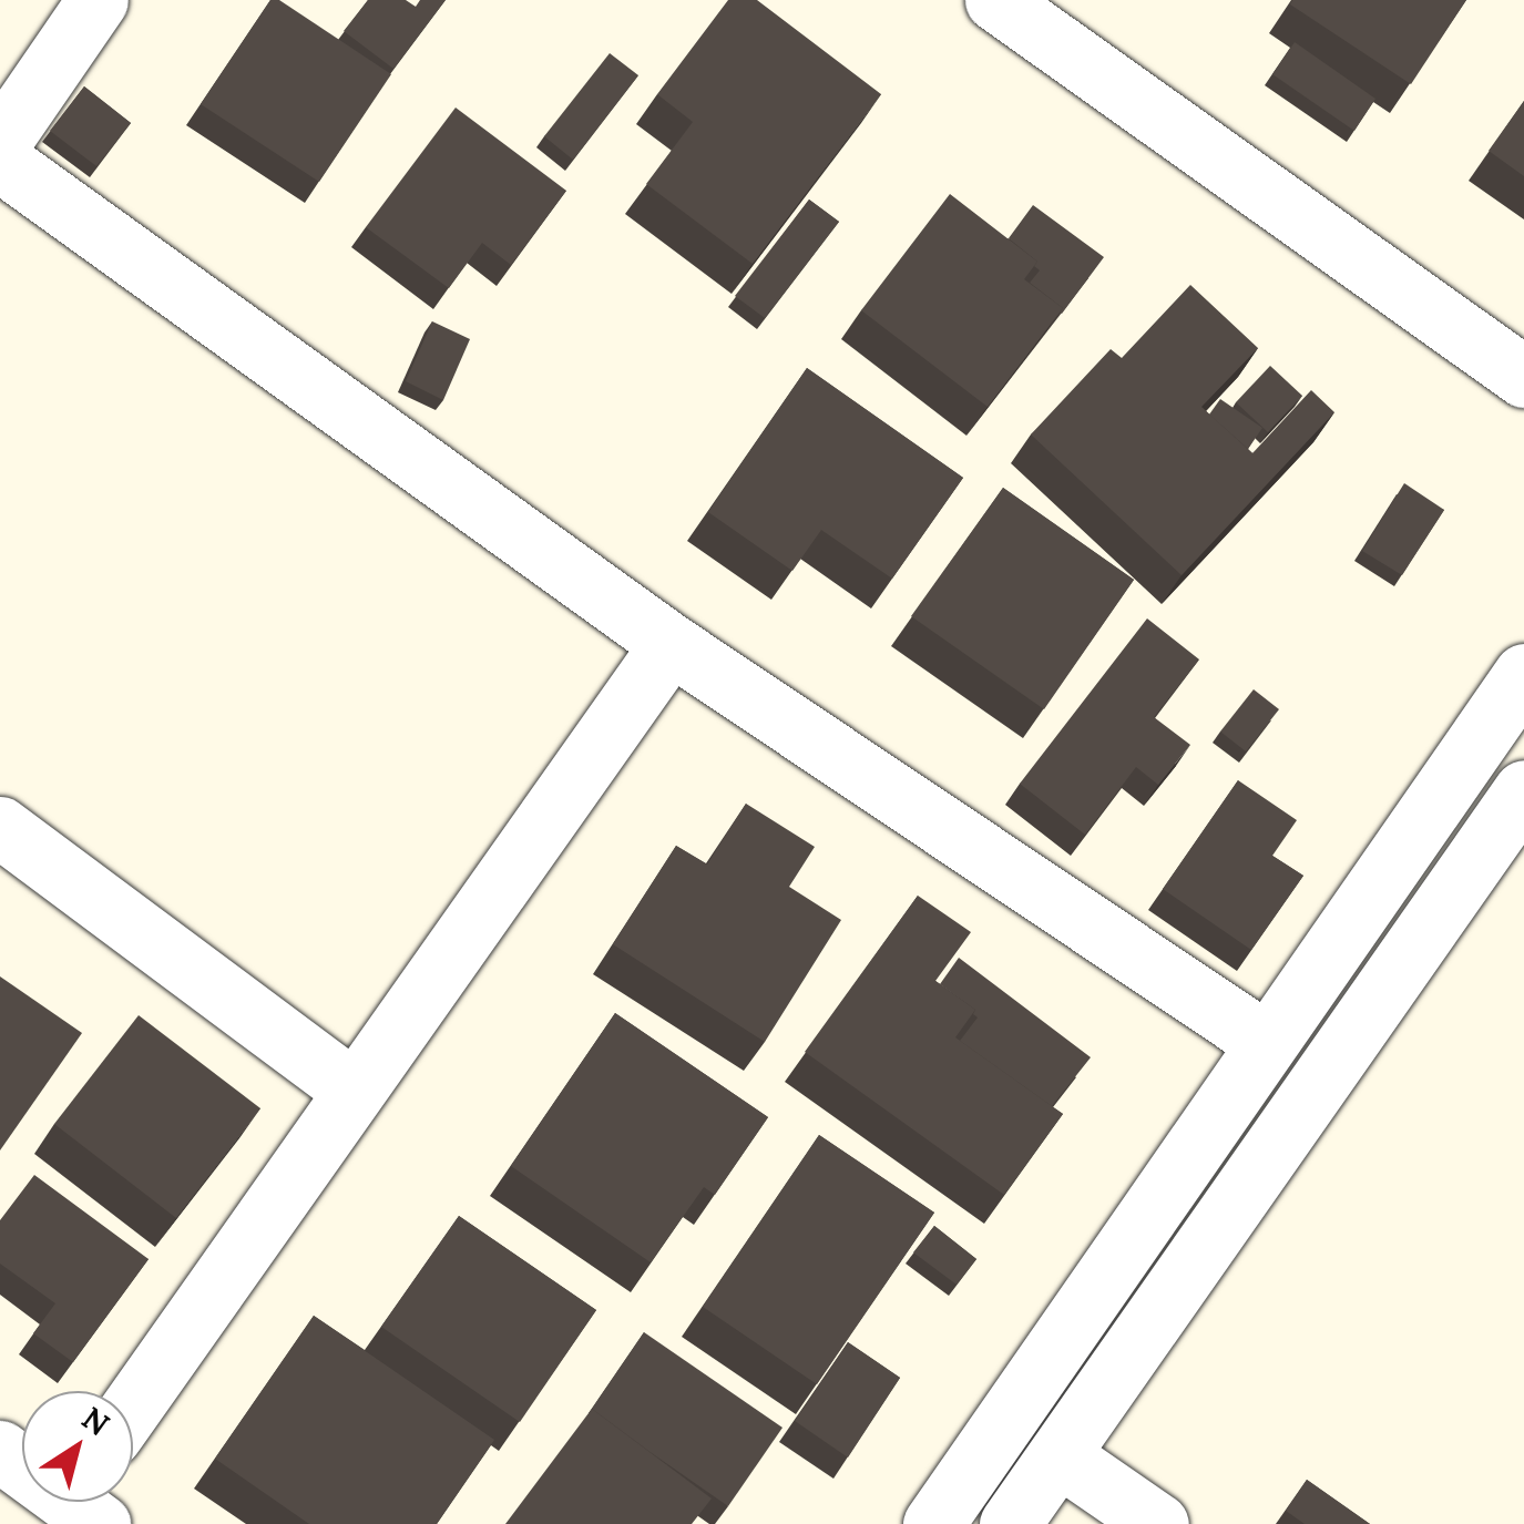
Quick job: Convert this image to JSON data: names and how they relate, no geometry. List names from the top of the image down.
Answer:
{
  "north": "top right"
}
